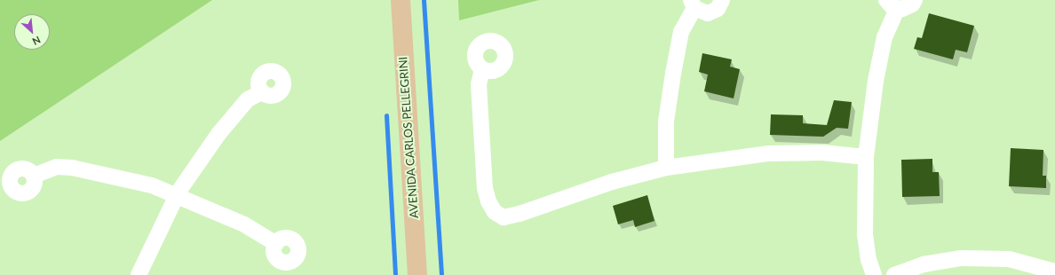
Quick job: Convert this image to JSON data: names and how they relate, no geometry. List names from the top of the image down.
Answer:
{
  "streets": {
    "main road": ["AVENIDA CARLOS PELLEGRINI"]
  },
  "north": "bottom right"
}
